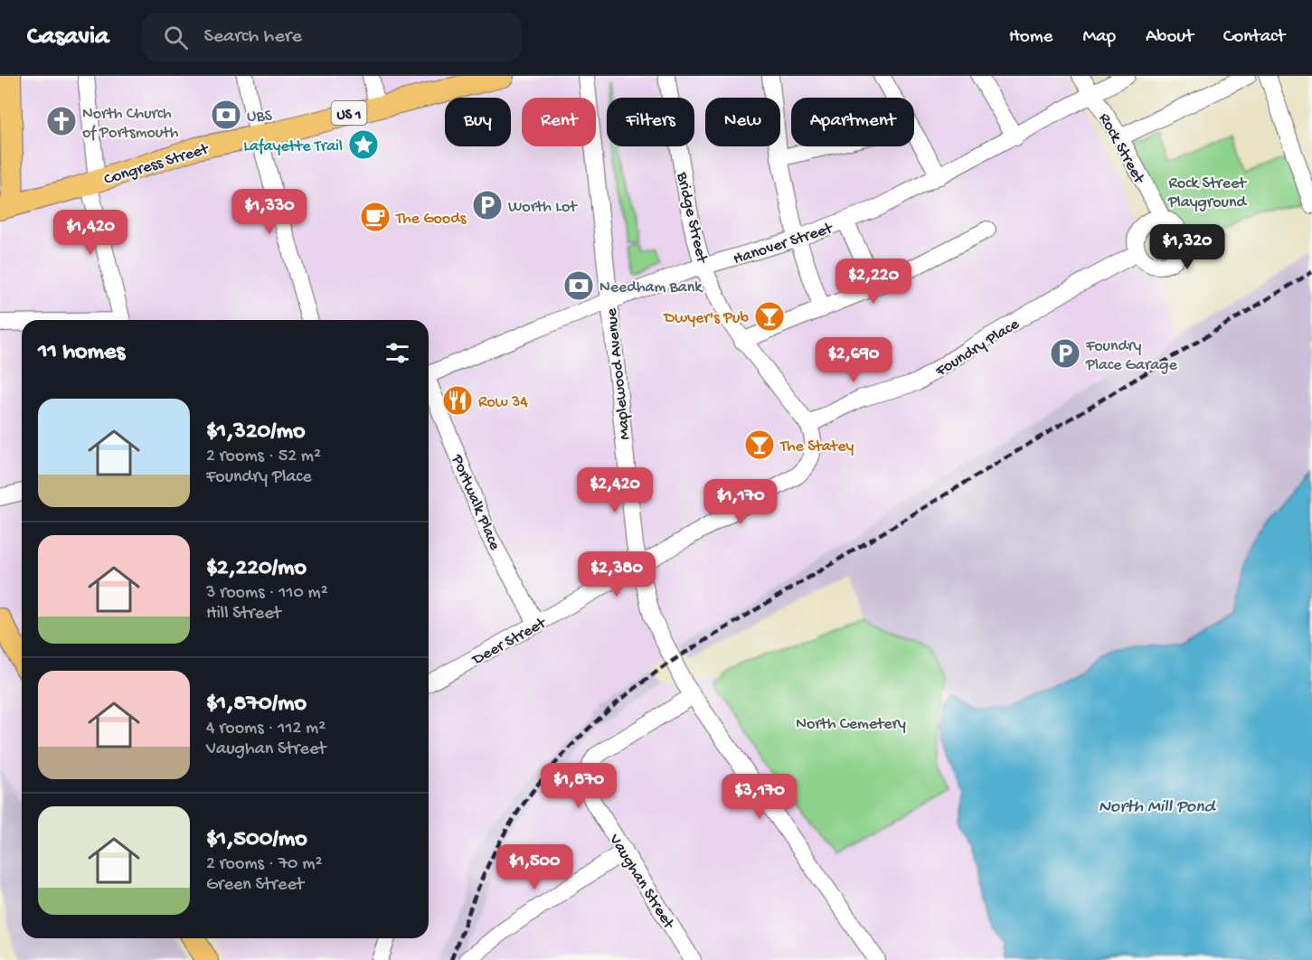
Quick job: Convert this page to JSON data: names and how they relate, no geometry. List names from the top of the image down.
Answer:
{
  "streets": {
    "main road": ["US 1", "Congress Street"],
    "street": [
      "Rock Street",
      "Bridge Street",
      "Hanover Street",
      "Foundry Place",
      "Maplewood Avenue",
      "Portwalk Place",
      "Deer Street",
      "Vaughan Street"
    ]
  },
  "crossings": [
    ["Rock Street", "Hanover Street"],
    ["Rock Street", "Foundry Place"],
    ["Bridge Street", "Hanover Street"],
    ["Bridge Street", "Foundry Place"],
    ["Bridge Street", "Deer Street"],
    ["Hanover Street", "Maplewood Avenue"],
    ["Maplewood Avenue", "Deer Street"],
    ["Maplewood Avenue", "Vaughan Street"],
    ["Portwalk Place", "Deer Street"]
  ],
  "water": ["North Mill Pond"],
  "parks": ["Rock Street Playground", "North Cemetery"],
  "places": {
    "bank": ["UBS", "Needham Bank"],
    "church": ["North Church of Portsmouth"],
    "place": ["Lafayette Trail"],
    "parking": ["Worth Lot", "Foundry Place Garage"],
    "cafe": ["The Goods"],
    "bar": ["Dwyer's Pub", "The Statey"],
    "restaurant": ["Row 34"]
  },
  "page": {
    "header": "Casavia",
    "search": "Search here",
    "nav": [
      "Home",
      "Map",
      "About",
      "Contact"
    ],
    "chip": [
      "Buy",
      "Rent",
      "Filters",
      "New",
      "Apartment"
    ],
    "price": [
      "$1,330",
      "$1,420",
      "$1,320",
      "$2,220",
      "$2,690",
      "$2,420",
      "$1,170",
      "$2,380",
      "$1,870",
      "$3,170",
      "$1,500"
    ],
    "heading": "11 homes",
    "list": [
      {
        "name": "$1,320/mo",
        "note": "2 rooms · 52 m² · Foundry Place"
      },
      {
        "name": "$2,220/mo",
        "note": "3 rooms · 110 m² · Hill Street"
      },
      {
        "name": "$1,870/mo",
        "note": "4 rooms · 112 m² · Vaughan Street"
      },
      {
        "name": "$1,500/mo",
        "note": "2 rooms · 70 m² · Green Street"
      }
    ]
  }
}
